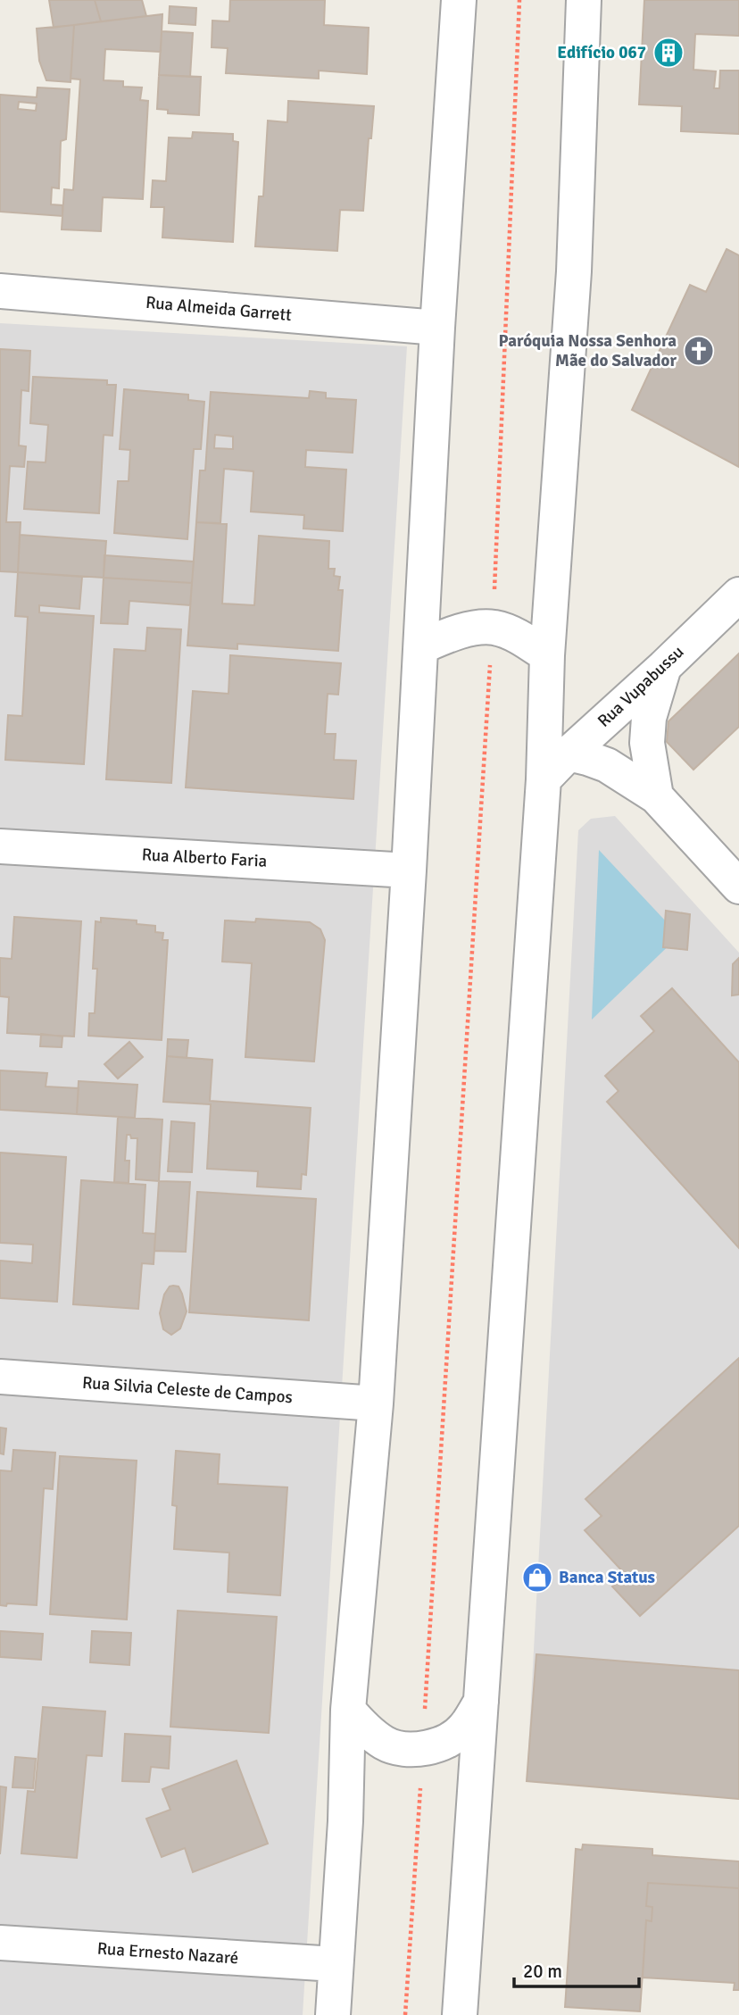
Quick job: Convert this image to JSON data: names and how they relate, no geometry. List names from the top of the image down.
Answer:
{
  "streets": {
    "street": [
      "Rua Almeida Garrett",
      "Rua Vupabussu",
      "Rua Alberto Faria",
      "Rua Silvia Celeste de Campos",
      "Rua Ernesto Nazaré"
    ]
  },
  "places": {
    "building": ["Edifício 067"],
    "church": ["Paróquia Nossa Senhora Mãe do Salvador"],
    "shop": ["Banca Status"]
  },
  "scale_bar": "20 m"
}
